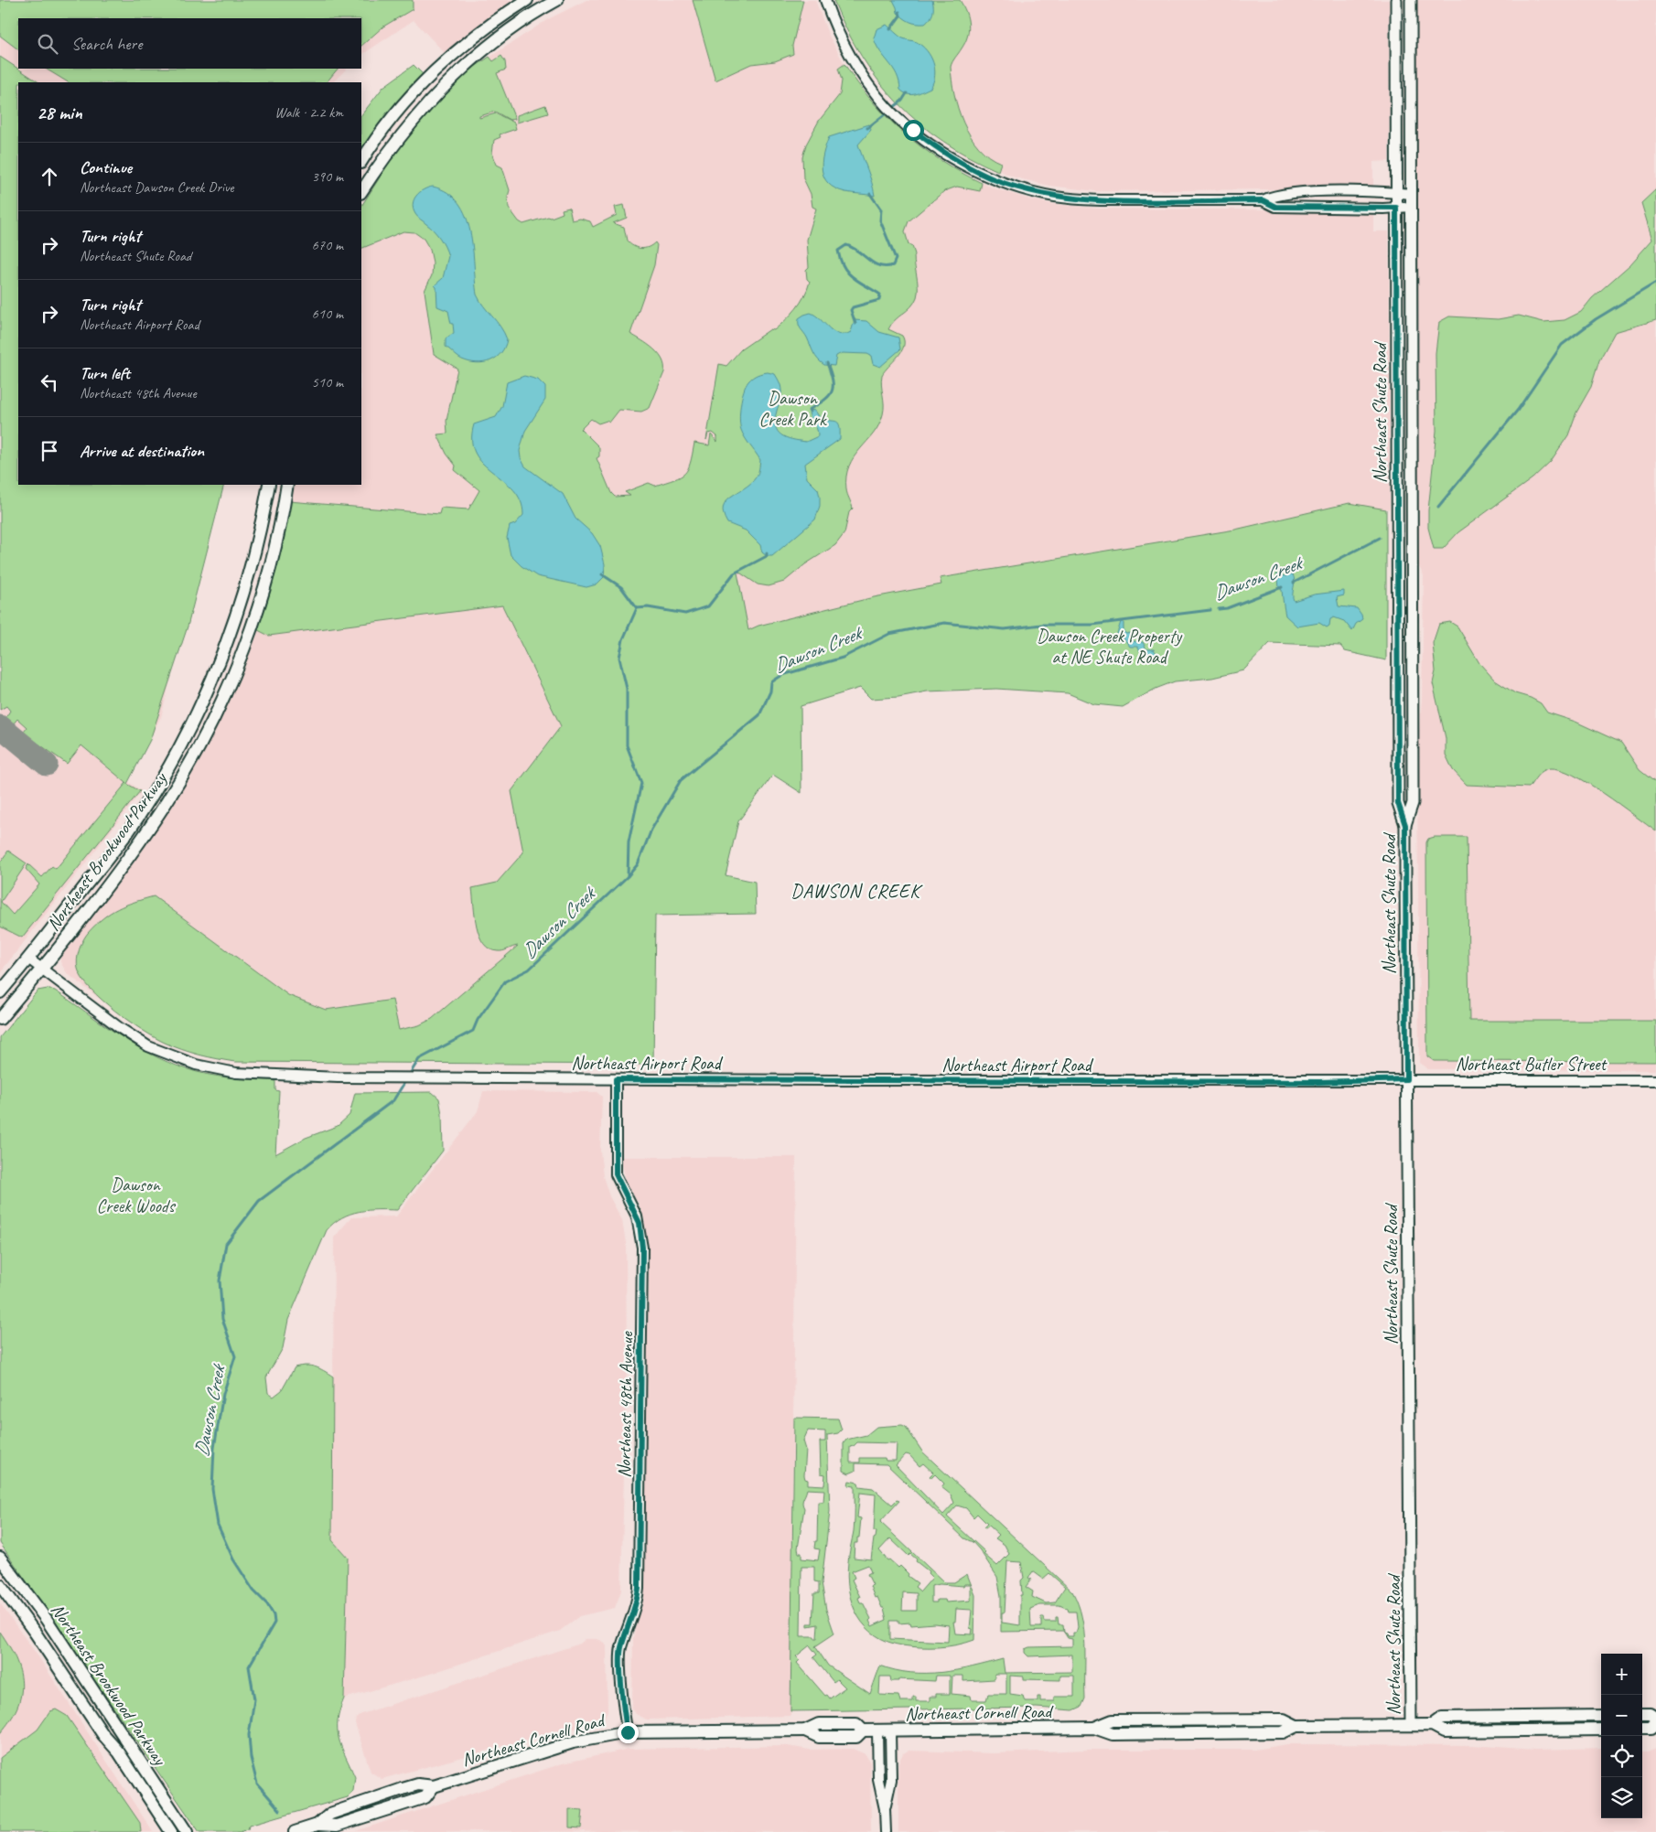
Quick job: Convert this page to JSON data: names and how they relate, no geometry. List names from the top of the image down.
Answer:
{
  "streets": {
    "main road": ["Northeast Shute Road", "Northeast Brookwood Parkway", "Northeast Cornell Road"],
    "street": ["Northeast Airport Road", "Northeast Butler Street", "Northeast 48th Avenue"]
  },
  "crossings": [
    ["Northeast Shute Road", "Northeast Airport Road"],
    ["Northeast Shute Road", "Northeast Butler Street"],
    ["Northeast Shute Road", "Northeast Cornell Road"],
    ["Northeast Brookwood Parkway", "Northeast Airport Road"],
    ["Northeast Airport Road", "Northeast Butler Street"],
    ["Northeast Airport Road", "Northeast 48th Avenue"],
    ["Northeast 48th Avenue", "Northeast Cornell Road"]
  ],
  "districts": ["DAWSON CREEK"],
  "water": ["Dawson Creek"],
  "parks": ["Dawson Creek Park", "Dawson Creek Property at NE Shute Road", "Dawson Creek Woods"],
  "page": {
    "search": "Search here",
    "heading": ["28 min", "Walk · 2.2 km"],
    "list": [
      ["Continue", "Northeast Dawson Creek Drive", "390 m"],
      ["Turn right", "Northeast Shute Road", "670 m"],
      ["Turn right", "Northeast Airport Road", "610 m"],
      ["Turn left", "Northeast 48th Avenue", "510 m"],
      "Arrive at destination"
    ],
    "map_buttons": ["+", "−"]
  }
}
